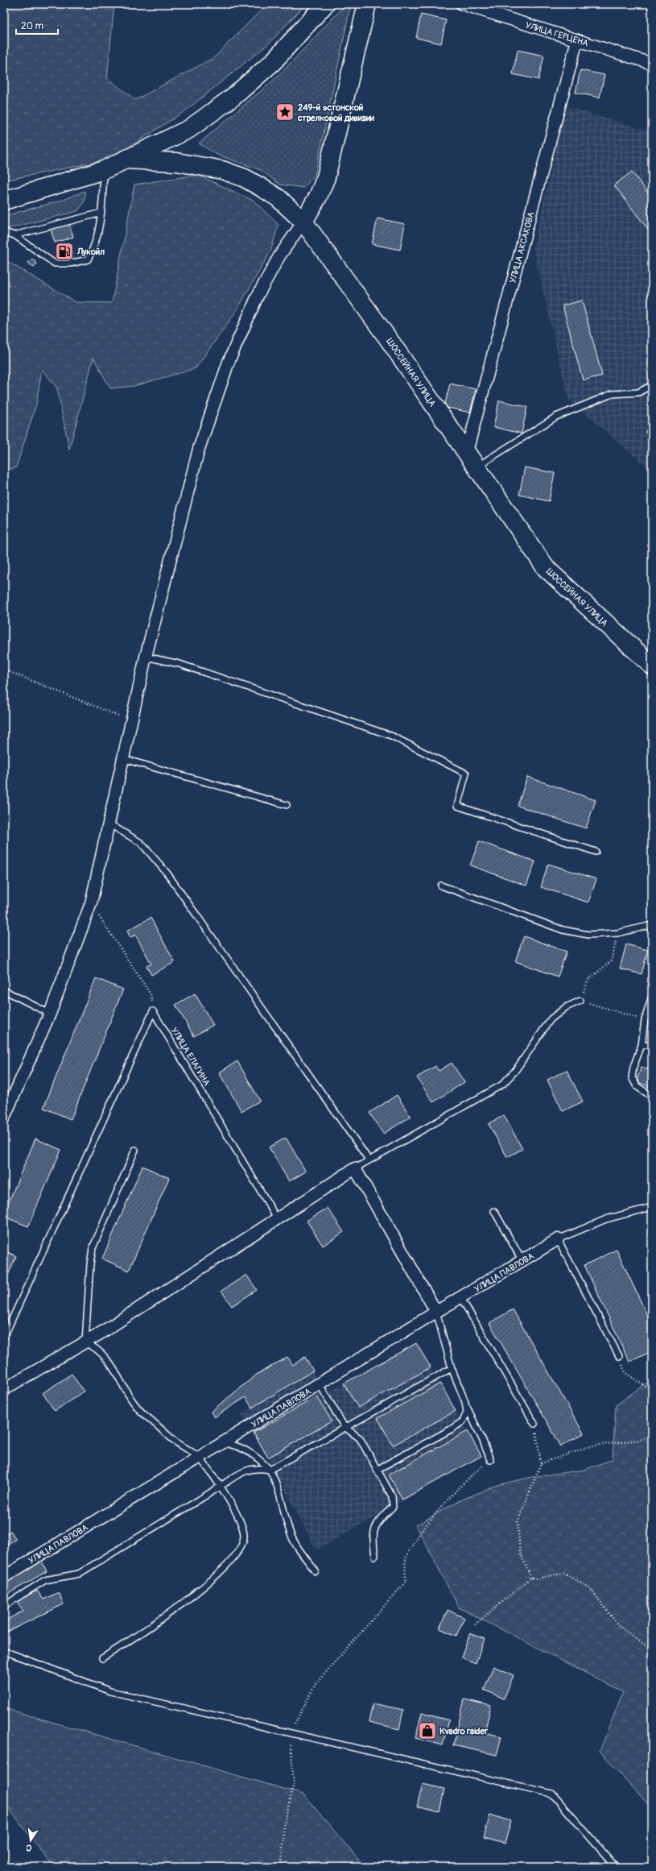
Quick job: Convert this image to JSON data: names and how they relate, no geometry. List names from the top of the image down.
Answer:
{
  "streets": {
    "main road": ["ШОССЕЙНАЯ УЛИЦА"],
    "street": ["УЛИЦА ГЕРЦЕНА", "УЛИЦА АКСАКОВА", "УЛИЦА ПАВЛОВА"],
    "lane": ["УЛИЦА ЕЛАГИНА"]
  },
  "crossings": [
    ["УЛИЦА ГЕРЦЕНА", "УЛИЦА АКСАКОВА"],
    ["УЛИЦА АКСАКОВА", "ШОССЕЙНАЯ УЛИЦА"]
  ],
  "places": {
    "place": ["249-й эстонской стрелковой дивизии"],
    "fuel station": ["Лукойл"],
    "shop": ["Kvadro raider"]
  },
  "scale_bar": "20 m",
  "north": "bottom"
}
